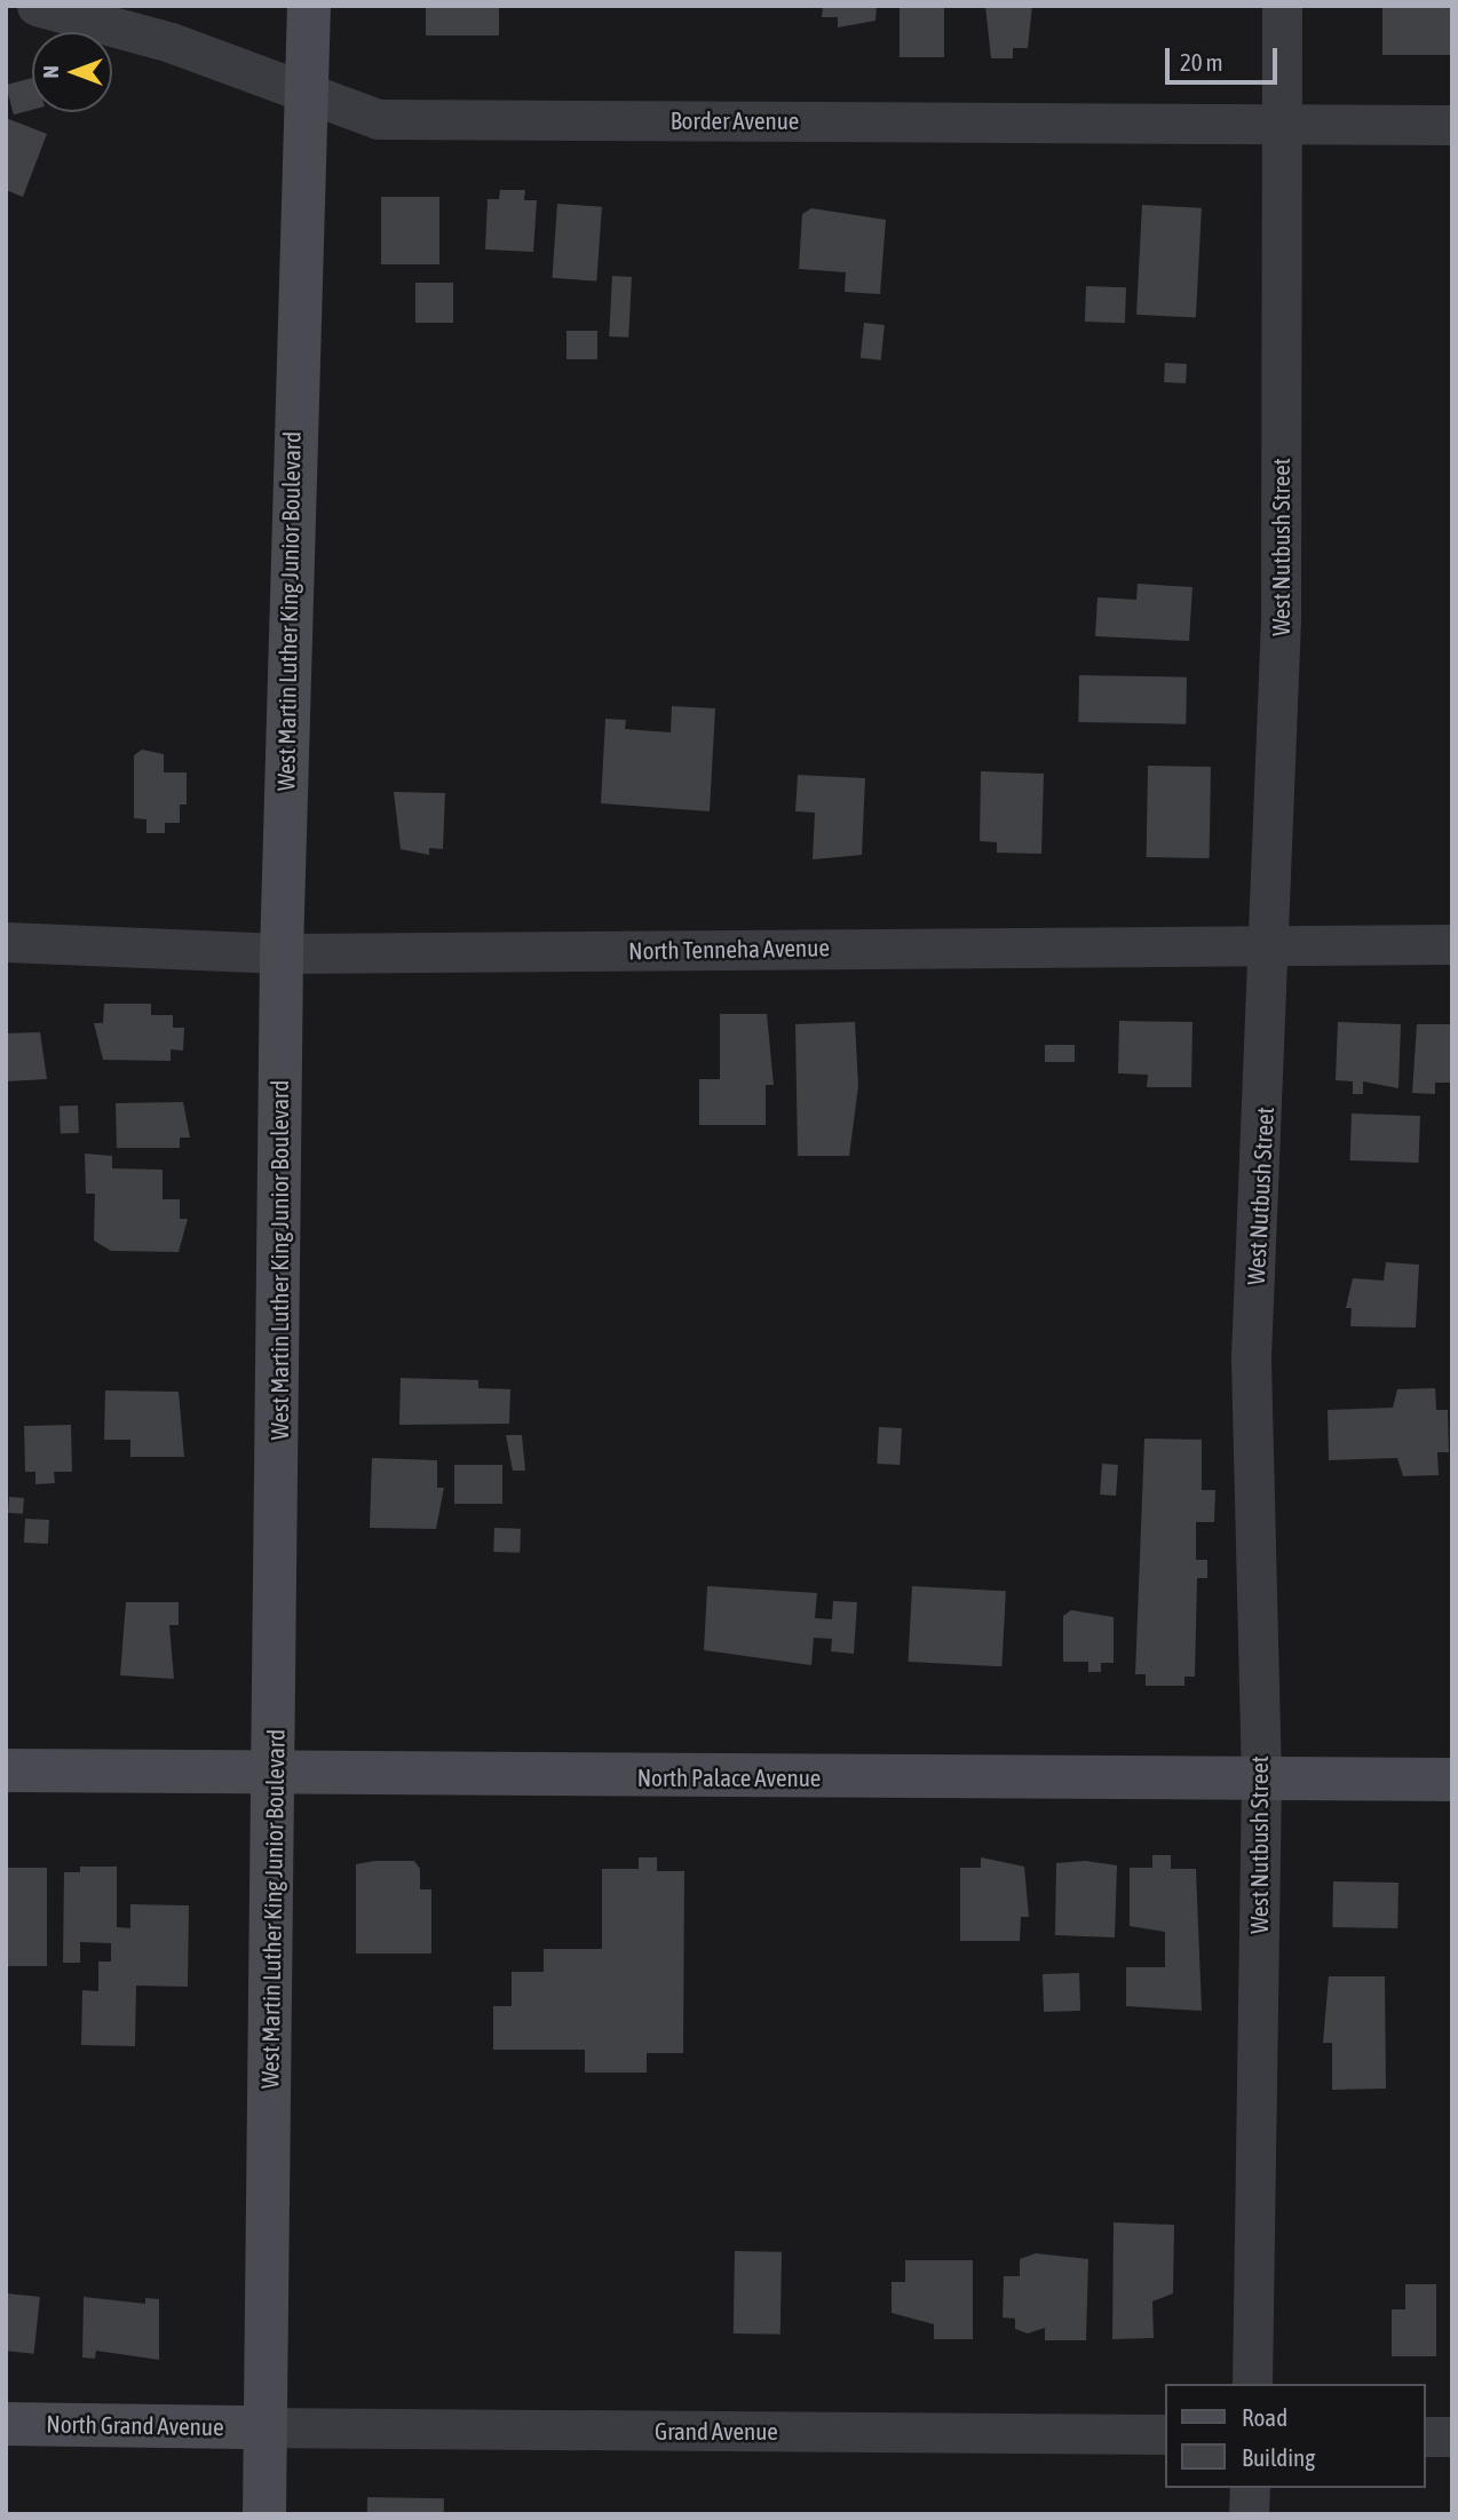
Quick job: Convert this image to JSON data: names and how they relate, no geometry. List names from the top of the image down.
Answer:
{
  "streets": {
    "main road": ["West Martin Luther King Junior Boulevard", "North Palace Avenue", "North Grand Avenue"],
    "street": [
      "Border Avenue",
      "West Nutbush Street",
      "North Tenneha Avenue",
      "Grand Avenue"
    ]
  },
  "crossings": [
    ["Border Avenue", "West Nutbush Street"],
    ["Border Avenue", "West Martin Luther King Junior Boulevard"],
    ["West Nutbush Street", "North Tenneha Avenue"],
    ["West Nutbush Street", "North Palace Avenue"],
    ["West Martin Luther King Junior Boulevard", "North Tenneha Avenue"],
    ["West Martin Luther King Junior Boulevard", "North Palace Avenue"],
    ["West Martin Luther King Junior Boulevard", "North Grand Avenue"],
    ["West Martin Luther King Junior Boulevard", "Grand Avenue"],
    ["North Grand Avenue", "Grand Avenue"]
  ],
  "legend": ["Road", "Building"],
  "scale_bar": "20 m",
  "north": "left"
}
